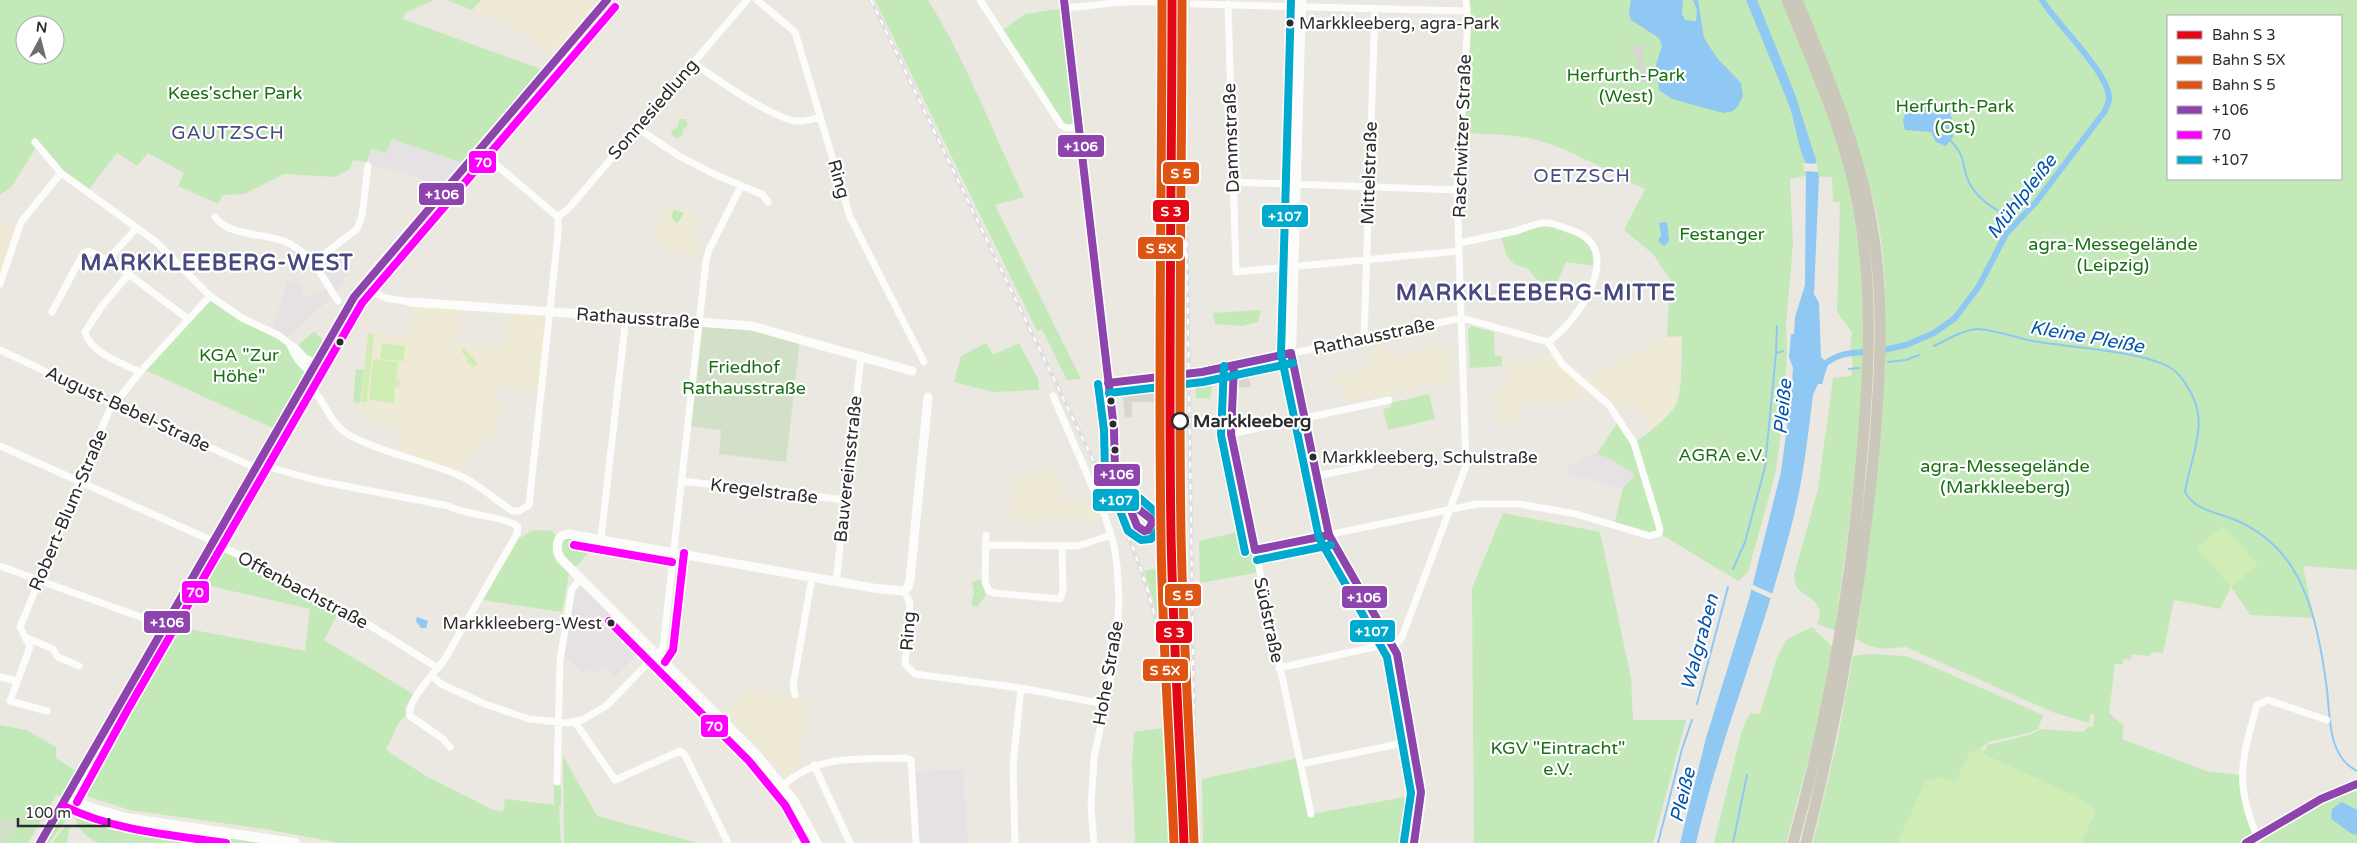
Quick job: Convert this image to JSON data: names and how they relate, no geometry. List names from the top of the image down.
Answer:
{
  "streets": {
    "street": [
      "Sonnesiedlung",
      "Raschwitzer Straße",
      "Dammstraße",
      "Mittelstraße",
      "Ring",
      "Rathausstraße",
      "August-Bebel-Straße",
      "Bauvereinsstraße",
      "Kregelstraße",
      "Robert-Blum-Straße",
      "Offenbachstraße",
      "Südstraße",
      "Hohe Straße"
    ]
  },
  "crossings": [
    ["Raschwitzer Straße", "Rathausstraße"],
    ["Mittelstraße", "Rathausstraße"],
    ["Ring", "Hohe Straße"],
    ["Rathausstraße", "Bauvereinsstraße"],
    ["Rathausstraße", "Südstraße"],
    ["August-Bebel-Straße", "Robert-Blum-Straße"],
    ["August-Bebel-Straße", "Offenbachstraße"],
    ["Bauvereinsstraße", "Kregelstraße"],
    ["Robert-Blum-Straße", "Offenbachstraße"]
  ],
  "districts": [
    "GAUTZSCH",
    "OETZSCH",
    "MARKKLEEBERG-WEST",
    "MARKKLEEBERG-MITTE"
  ],
  "water": [
    "Mühlpleiße",
    "Kleine Pleiße",
    "Pleiße",
    "Walgraben"
  ],
  "parks": [
    "Herfurth-Park (West)",
    "Kees'scher Park",
    "Herfurth-Park (Ost)",
    "Festanger",
    "agra-Messegelände (Leipzig)",
    "KGA \"Zur Höhe\"",
    "Friedhof Rathausstraße",
    "AGRA e.V.",
    "agra-Messegelände (Markkleeberg)",
    "KGV \"Eintracht\" e.V."
  ],
  "places": [
    "Markkleeberg, agra-Park",
    "Markkleeberg",
    "Markkleeberg, Schulstraße",
    "Markkleeberg-West"
  ],
  "lines": ["transit line +106", "transit line +107", "transit line 70"],
  "legend": [
    "Bahn S 3",
    "Bahn S 5X",
    "Bahn S 5",
    "+106",
    "70",
    "+107"
  ],
  "scale_bar": "100 m",
  "north": "top"
}
